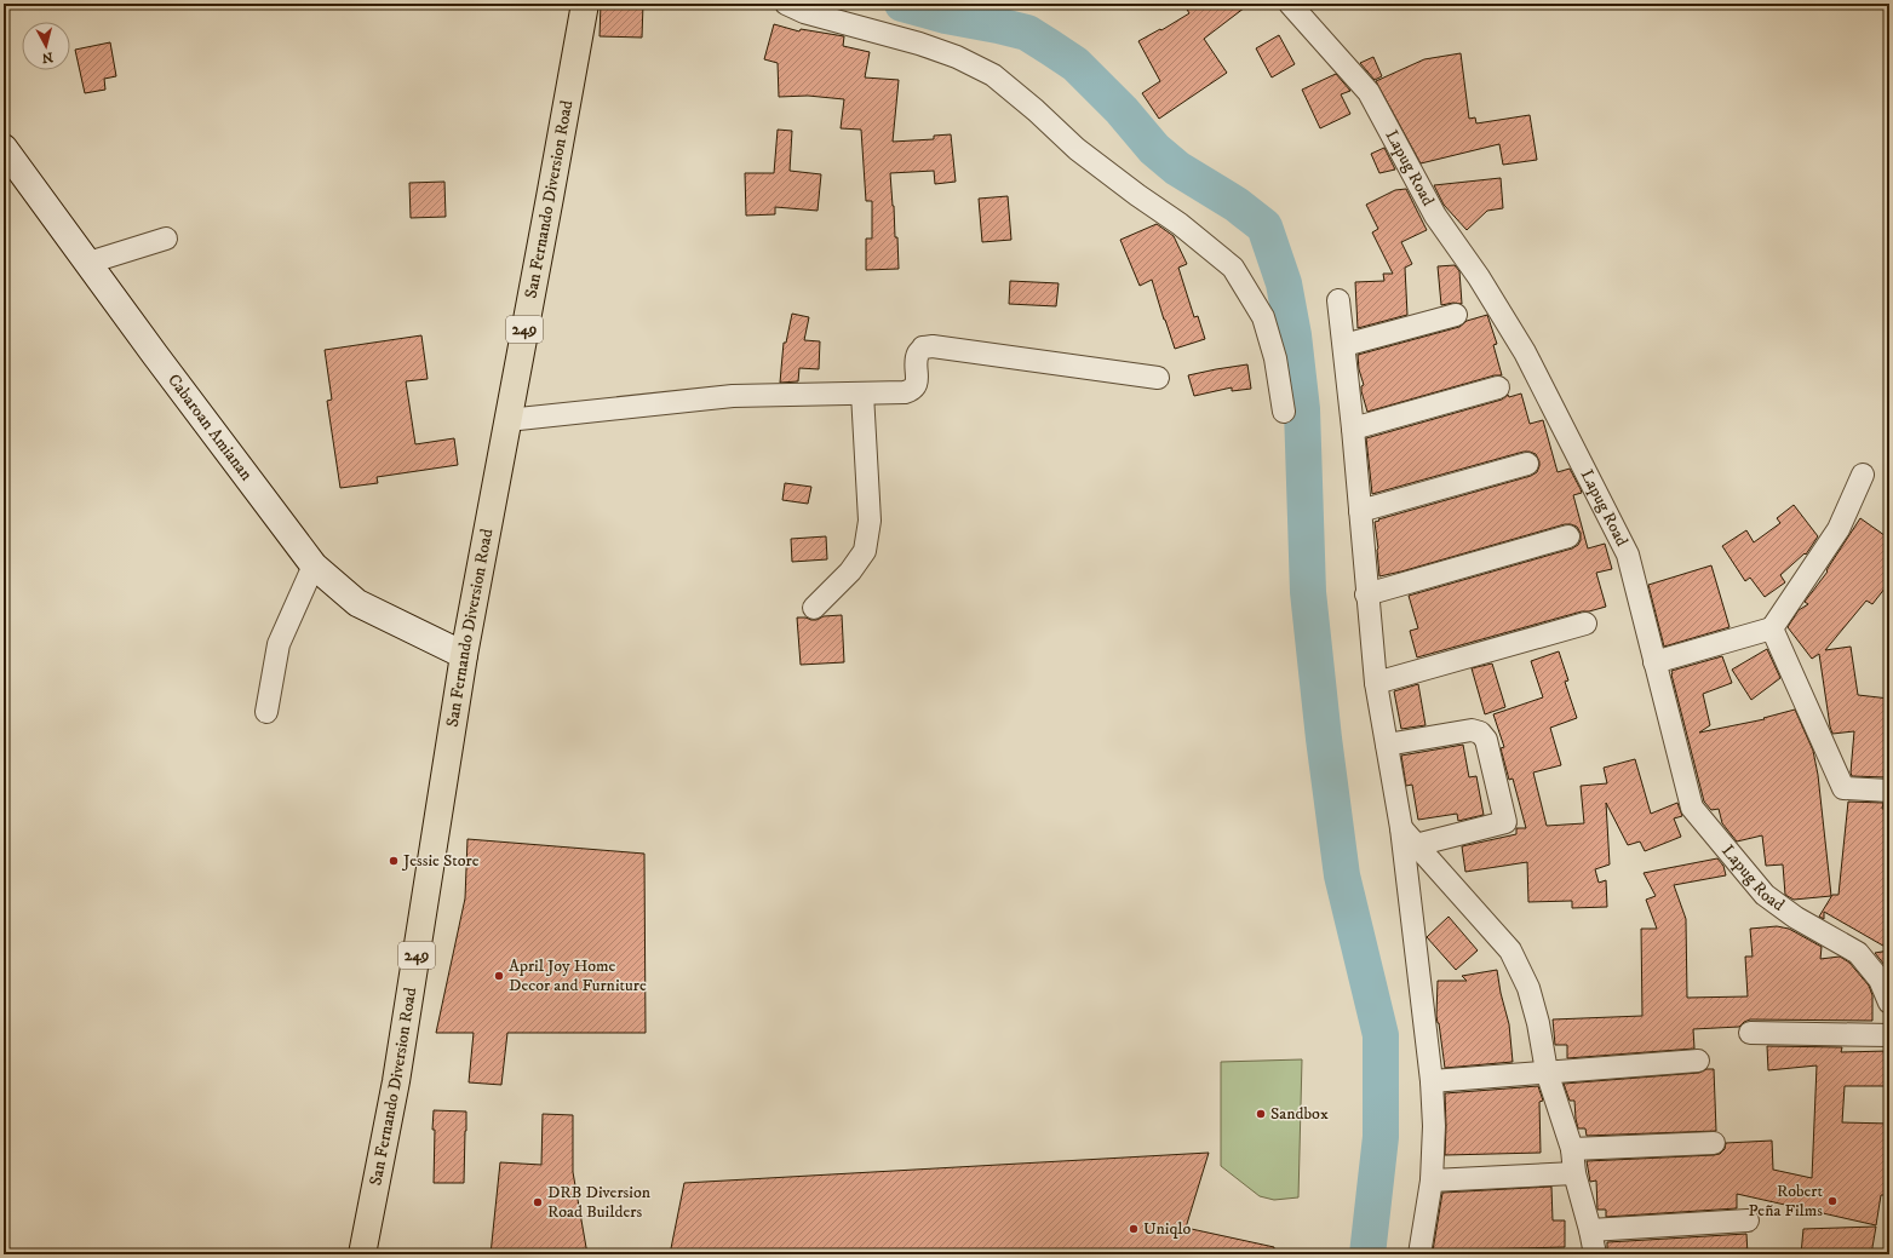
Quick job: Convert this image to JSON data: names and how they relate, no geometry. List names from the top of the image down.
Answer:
{
  "streets": {
    "highway": ["San Fernando Diversion Road", "249"],
    "street": ["Lapug Road", "Cabaroan Amianan"]
  },
  "crossings": [
    ["San Fernando Diversion Road", "Cabaroan Amianan"]
  ],
  "places": [
    "Jessie Store",
    "April Joy Home Decor and Furniture",
    "Sandbox",
    "Robert Peña Films",
    "DRB Diversion Road Builders",
    "Uniqlo"
  ],
  "north": "bottom"
}
